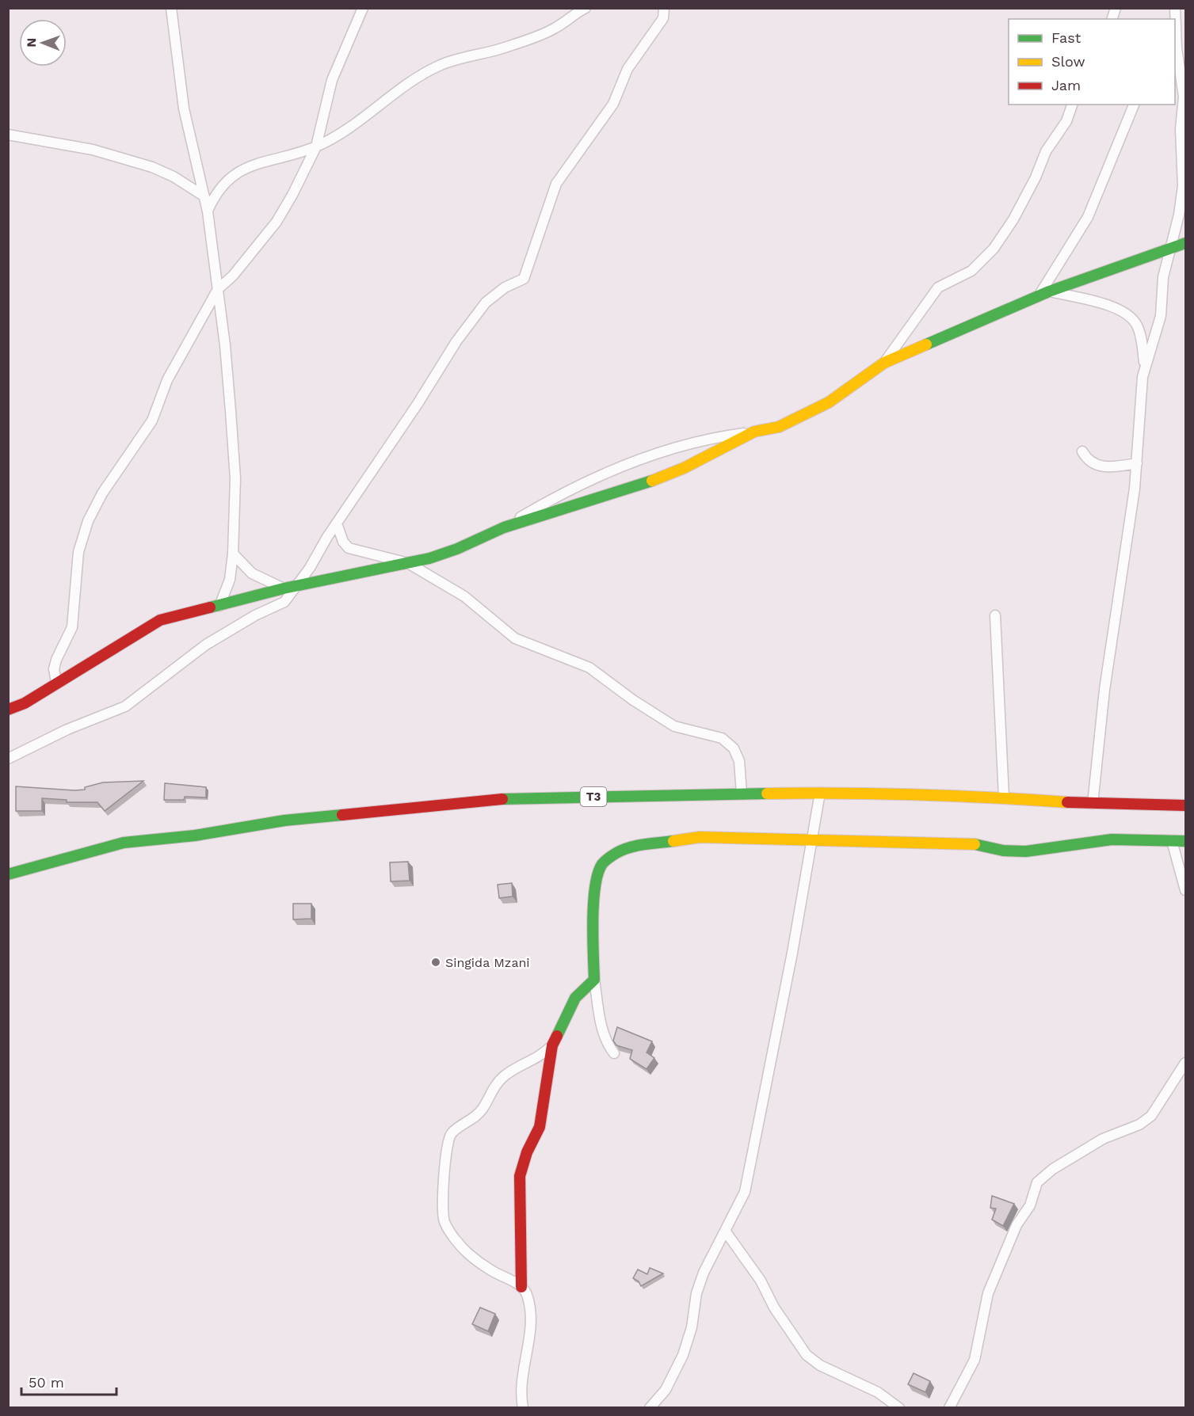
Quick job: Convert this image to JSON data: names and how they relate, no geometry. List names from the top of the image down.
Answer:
{
  "streets": {
    "main road": ["T3"]
  },
  "places": ["Singida Mzani"],
  "legend": ["Fast", "Slow", "Jam"],
  "scale_bar": "50 m",
  "north": "left"
}
